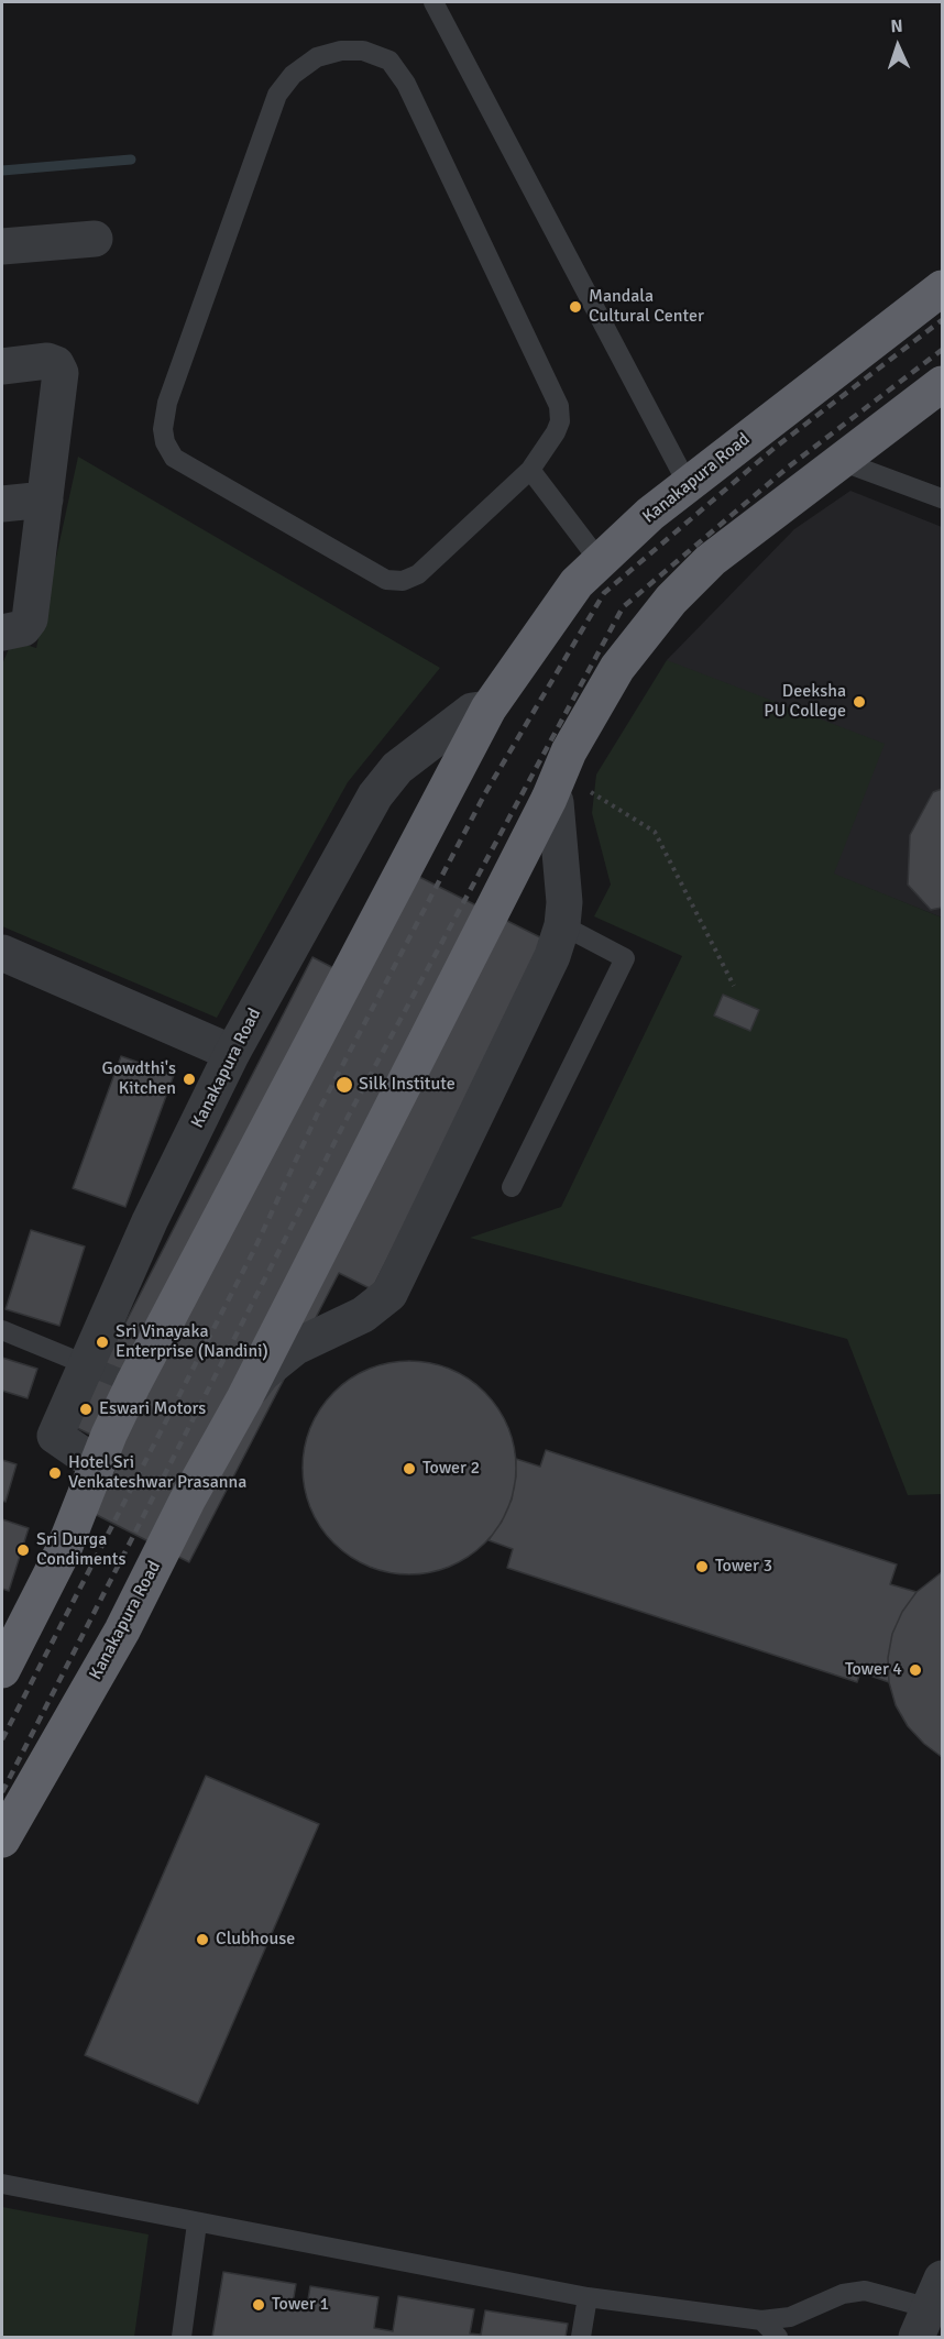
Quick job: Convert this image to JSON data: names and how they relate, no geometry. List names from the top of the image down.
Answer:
{
  "streets": {
    "highway": ["Kanakapura Road"]
  },
  "places": [
    "Mandala Cultural Center",
    "Deeksha PU College",
    "Gowdthi's Kitchen",
    "Silk Institute",
    "Sri Vinayaka Enterprise (Nandini)",
    "Eswari Motors",
    "Tower 2",
    "Hotel Sri Venkateshwar Prasanna",
    "Sri Durga Condiments",
    "Tower 3",
    "Tower 4",
    "Clubhouse",
    "Tower 1"
  ],
  "north": "top"
}
